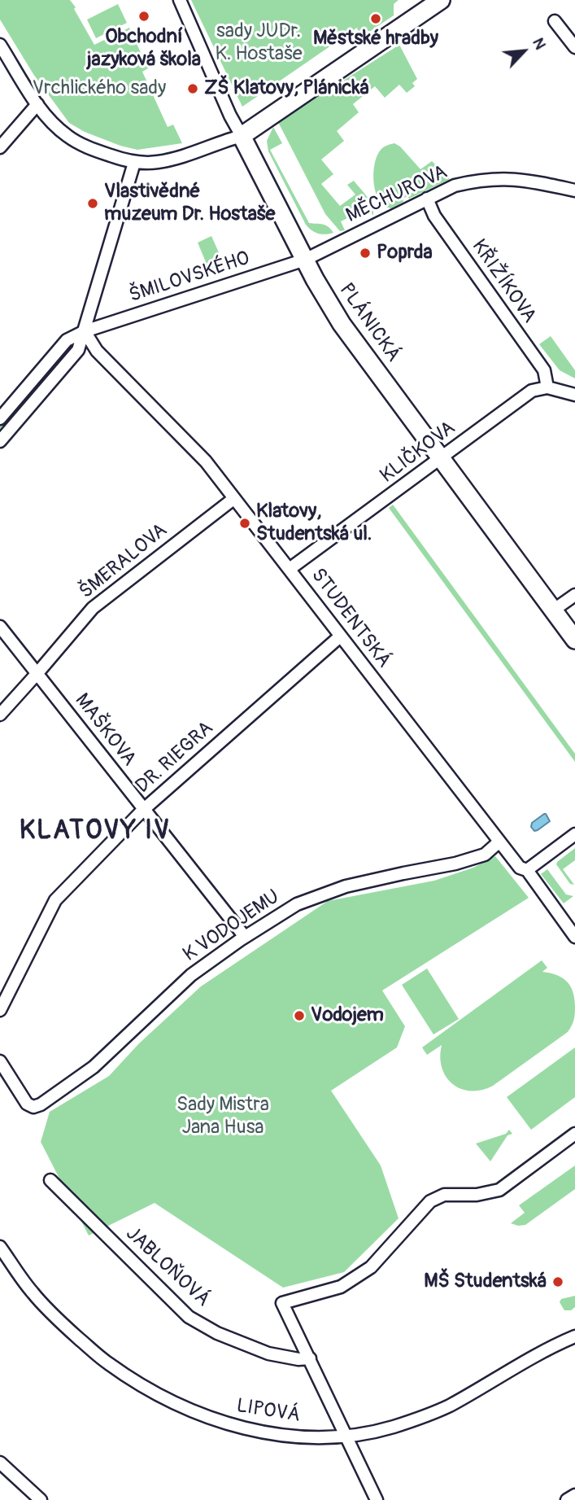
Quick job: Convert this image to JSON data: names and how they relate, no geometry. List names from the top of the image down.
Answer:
{
  "streets": {
    "main road": ["PLÁNICKÁ"],
    "street": [
      "MĚCHUROVA",
      "ŠMILOVSKÉHO",
      "KŘIŽÍKOVA",
      "KLIČKOVA",
      "ŠMERALOVA",
      "STUDENTSKÁ",
      "MAŠKOVA",
      "DR. RIEGRA",
      "K VODOJEMU",
      "JABLOŇOVÁ",
      "LIPOVÁ"
    ]
  },
  "crossings": [
    ["MĚCHUROVA", "ŠMILOVSKÉHO"],
    ["MĚCHUROVA", "KŘIŽÍKOVA"],
    ["MĚCHUROVA", "PLÁNICKÁ"],
    ["ŠMILOVSKÉHO", "PLÁNICKÁ"],
    ["ŠMILOVSKÉHO", "STUDENTSKÁ"],
    ["KŘIŽÍKOVA", "KLIČKOVA"],
    ["PLÁNICKÁ", "KLIČKOVA"],
    ["KLIČKOVA", "STUDENTSKÁ"],
    ["ŠMERALOVA", "STUDENTSKÁ"],
    ["ŠMERALOVA", "MAŠKOVA"],
    ["STUDENTSKÁ", "DR. RIEGRA"],
    ["STUDENTSKÁ", "K VODOJEMU"],
    ["MAŠKOVA", "DR. RIEGRA"],
    ["MAŠKOVA", "K VODOJEMU"]
  ],
  "districts": ["KLATOVY IV"],
  "parks": ["sady JUDr. K. Hostaše", "Vrchlického sady", "Sady Mistra Jana Husa"],
  "places": [
    "Obchodní jazyková škola",
    "Městské hradby",
    "ZŠ Klatovy, Plánická",
    "Vlastivědné muzeum Dr. Hostaše",
    "Poprda",
    "Klatovy, Studentská ul.",
    "Vodojem",
    "MŠ Studentská"
  ],
  "north": "top right"
}
